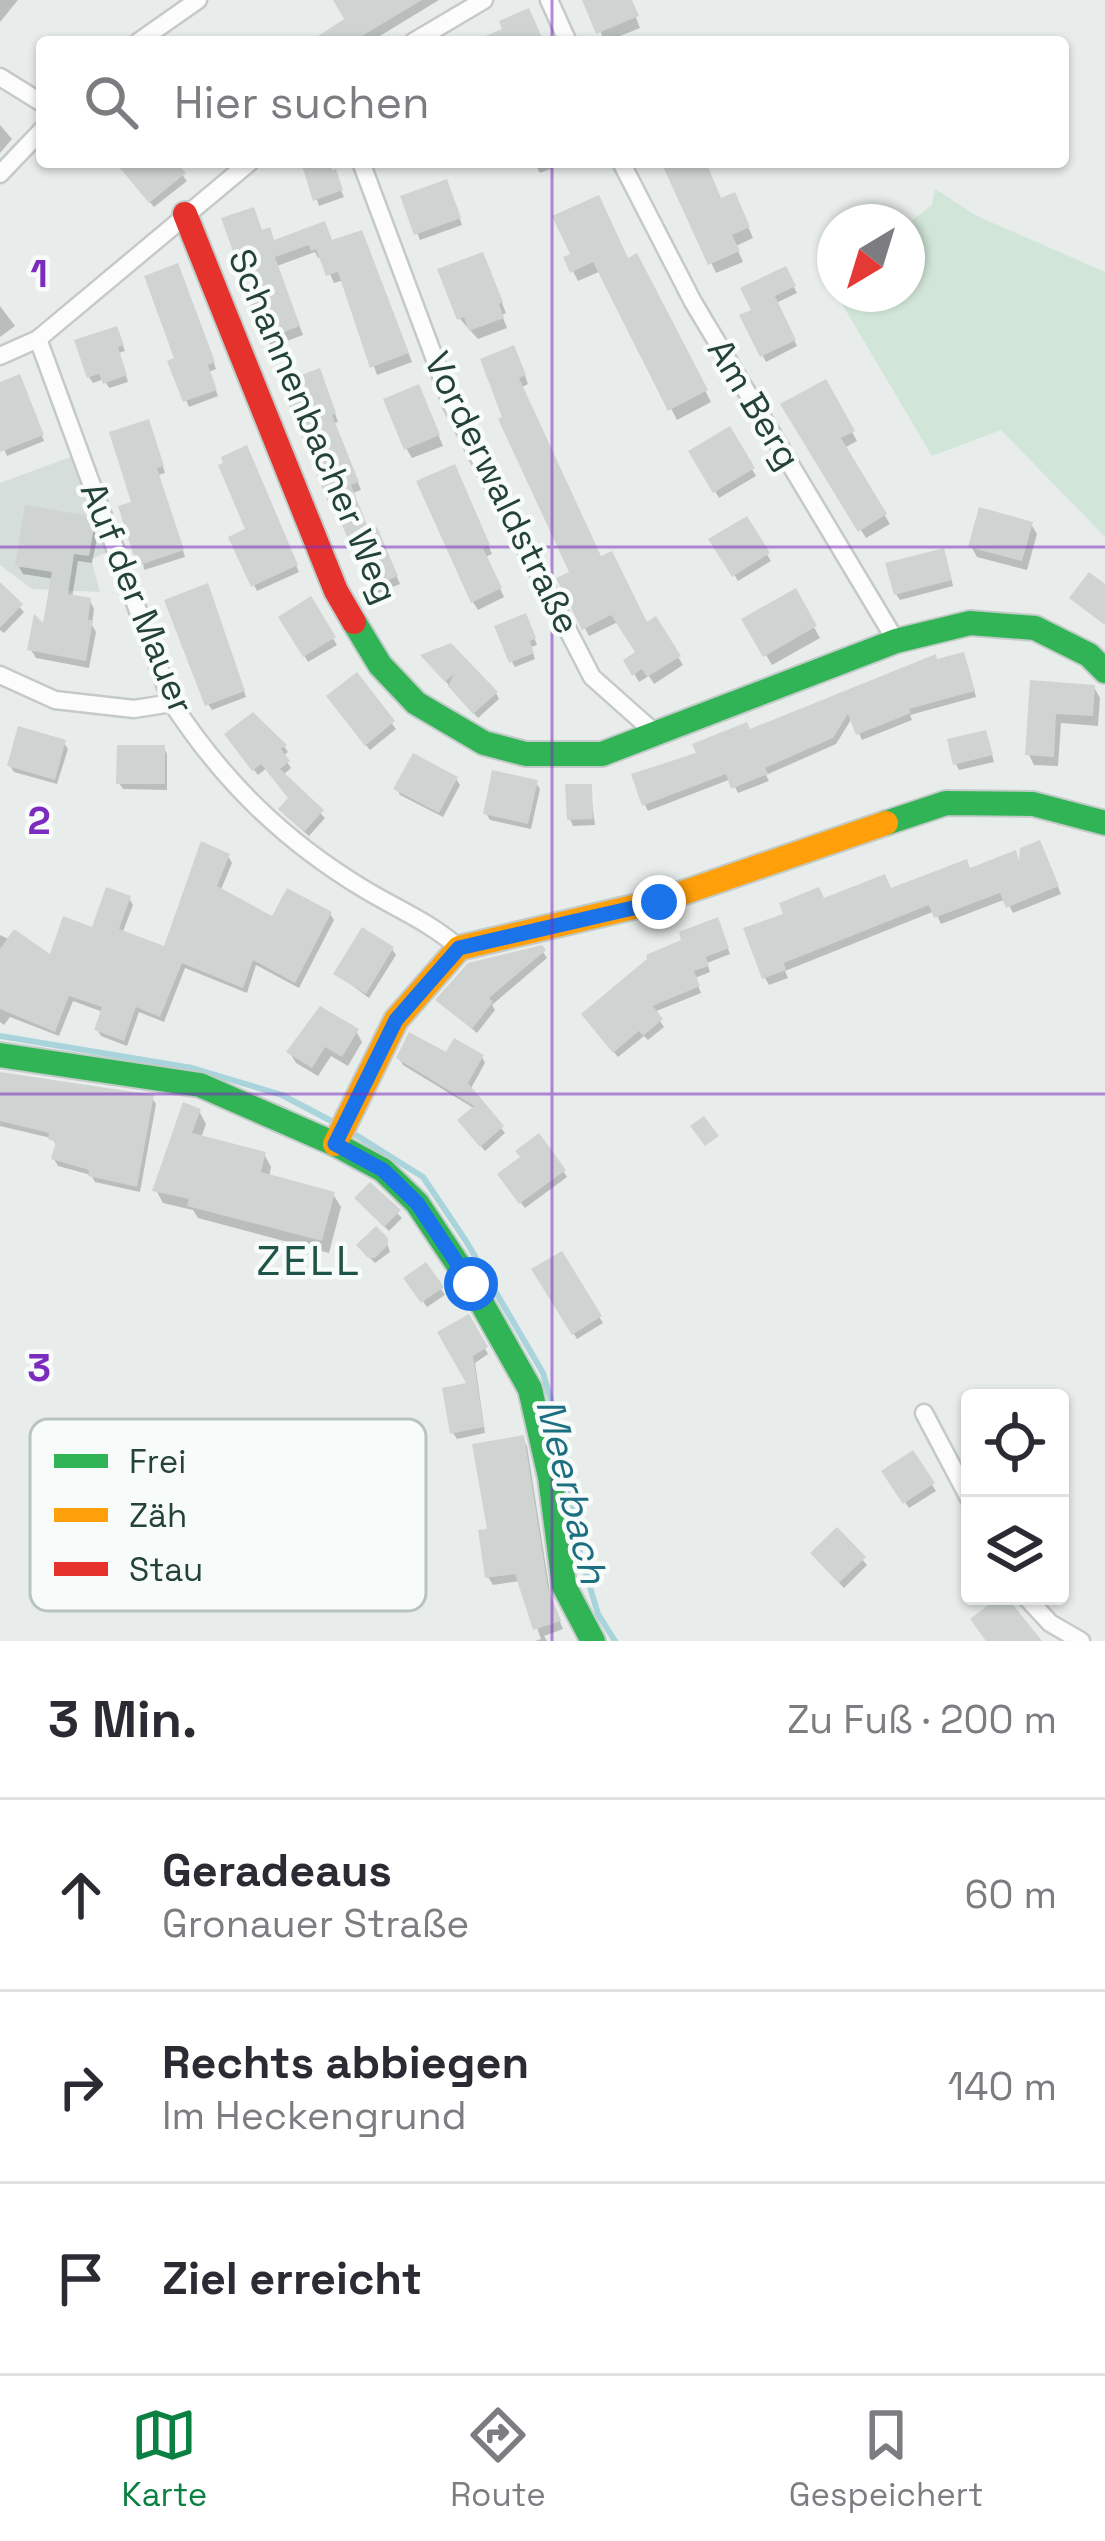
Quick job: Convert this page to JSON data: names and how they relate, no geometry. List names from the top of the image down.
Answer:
{
  "streets": {
    "street": [
      "Am Berg",
      "Schannenbacher Weg",
      "Vorderwaldstraße",
      "Auf der Mauer"
    ]
  },
  "crossings": [
    ["Am Berg", "Schannenbacher Weg"],
    ["Schannenbacher Weg", "Vorderwaldstraße"]
  ],
  "districts": ["ZELL"],
  "water": ["Meerbach"],
  "legend": ["Frei", "Zäh", "Stau"],
  "north": "bottom left",
  "page": {
    "search": "Hier suchen",
    "heading": ["3 Min.", "Zu Fuß · 200 m"],
    "list": [
      ["Geradeaus", "Gronauer Straße", "60 m"],
      ["Rechts abbiegen", "Im Heckengrund", "140 m"],
      "Ziel erreicht"
    ],
    "nav": ["Karte", "Route", "Gespeichert"]
  },
  "grid": {
    "rows": ["1", "2", "3"]
  }
}
